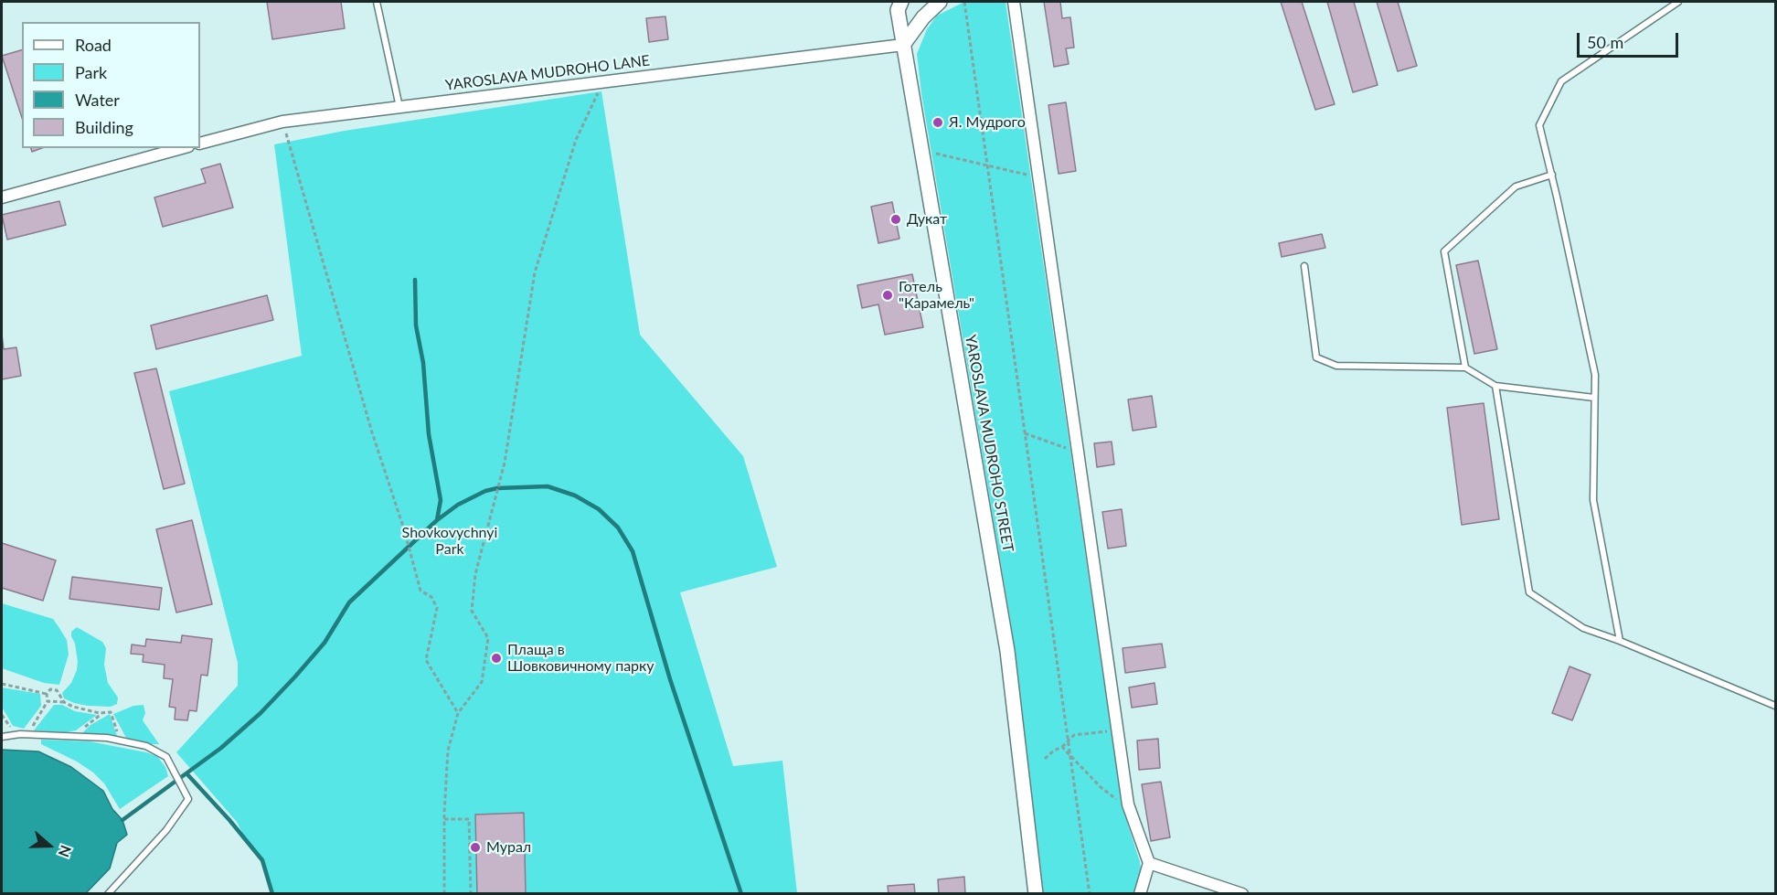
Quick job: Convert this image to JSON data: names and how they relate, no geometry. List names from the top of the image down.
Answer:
{
  "streets": {
    "street": ["YAROSLAVA MUDROHO LANE", "YAROSLAVA MUDROHO STREET"]
  },
  "crossings": [
    ["YAROSLAVA MUDROHO LANE", "YAROSLAVA MUDROHO STREET"]
  ],
  "parks": ["Shovkovychnyi Park"],
  "places": [
    "Я. Мудрого",
    "Дукат",
    "Готель \"Карамель\"",
    "Плаща в Шовковичному парку",
    "Мурал"
  ],
  "legend": [
    "Road",
    "Park",
    "Water",
    "Building"
  ],
  "scale_bar": "50 m",
  "north": "right"
}
